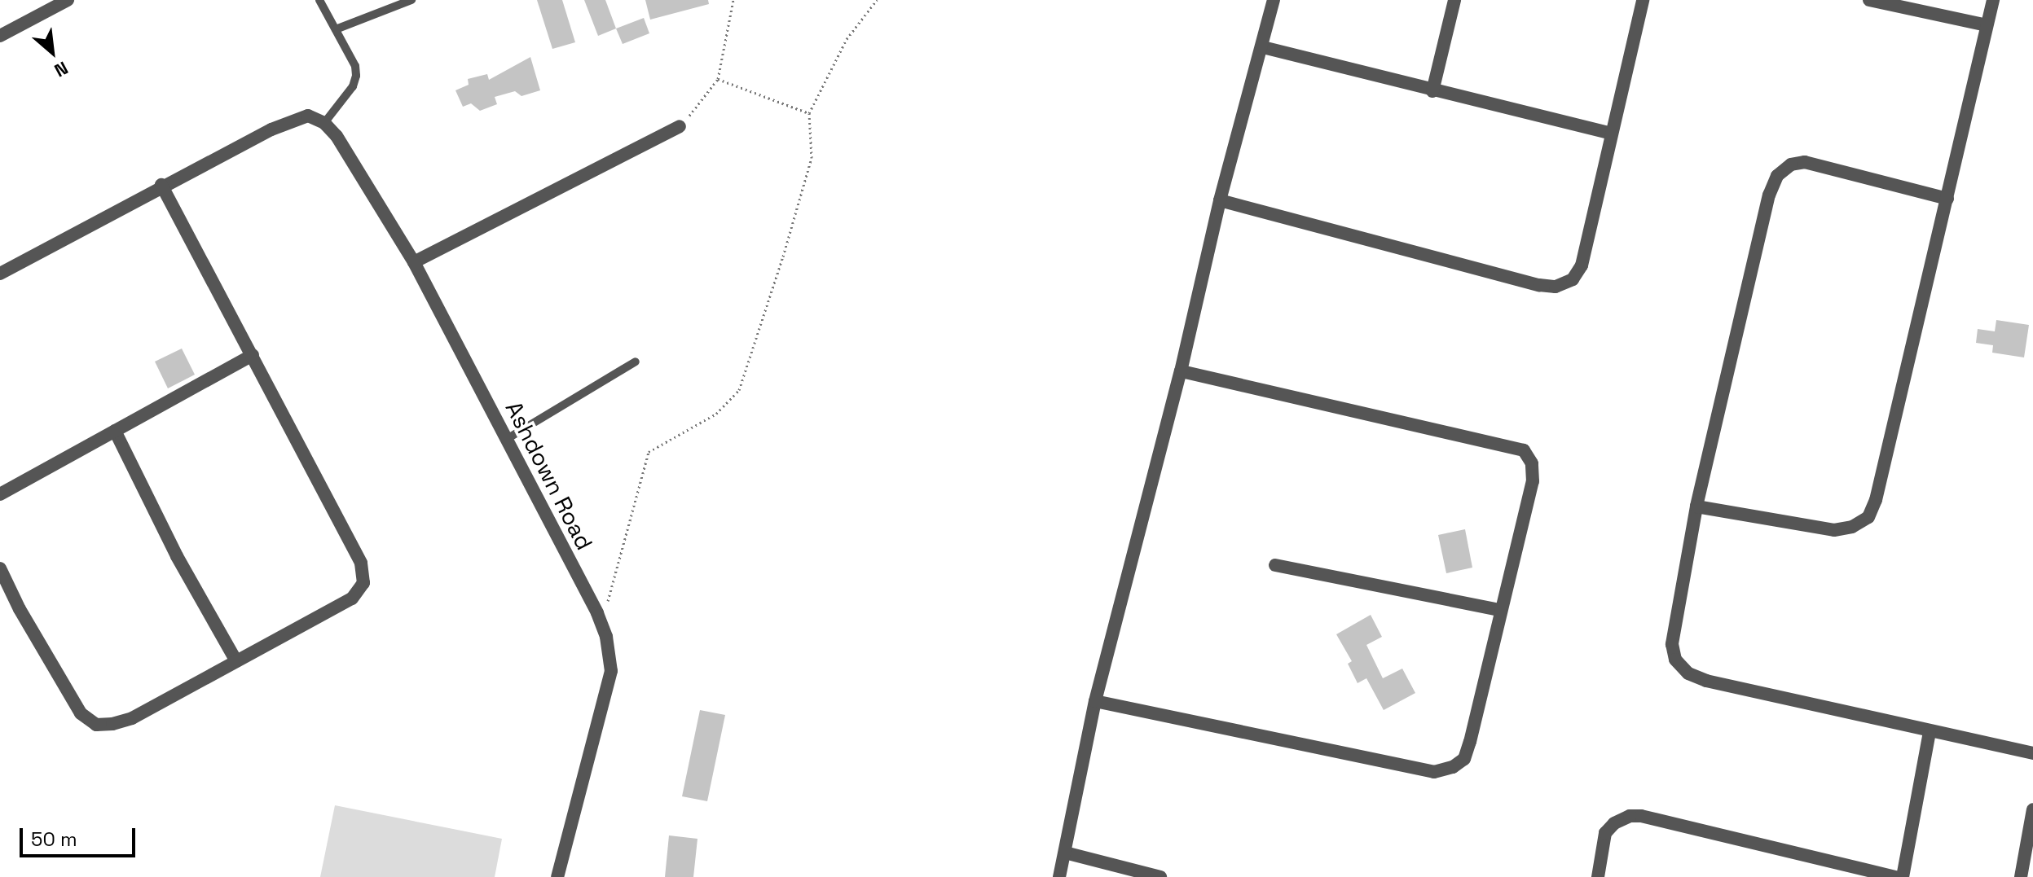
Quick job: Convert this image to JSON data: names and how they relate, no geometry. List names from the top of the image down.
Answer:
{
  "streets": {
    "street": ["Ashdown Road"]
  },
  "scale_bar": "50 m",
  "north": "bottom right"
}
